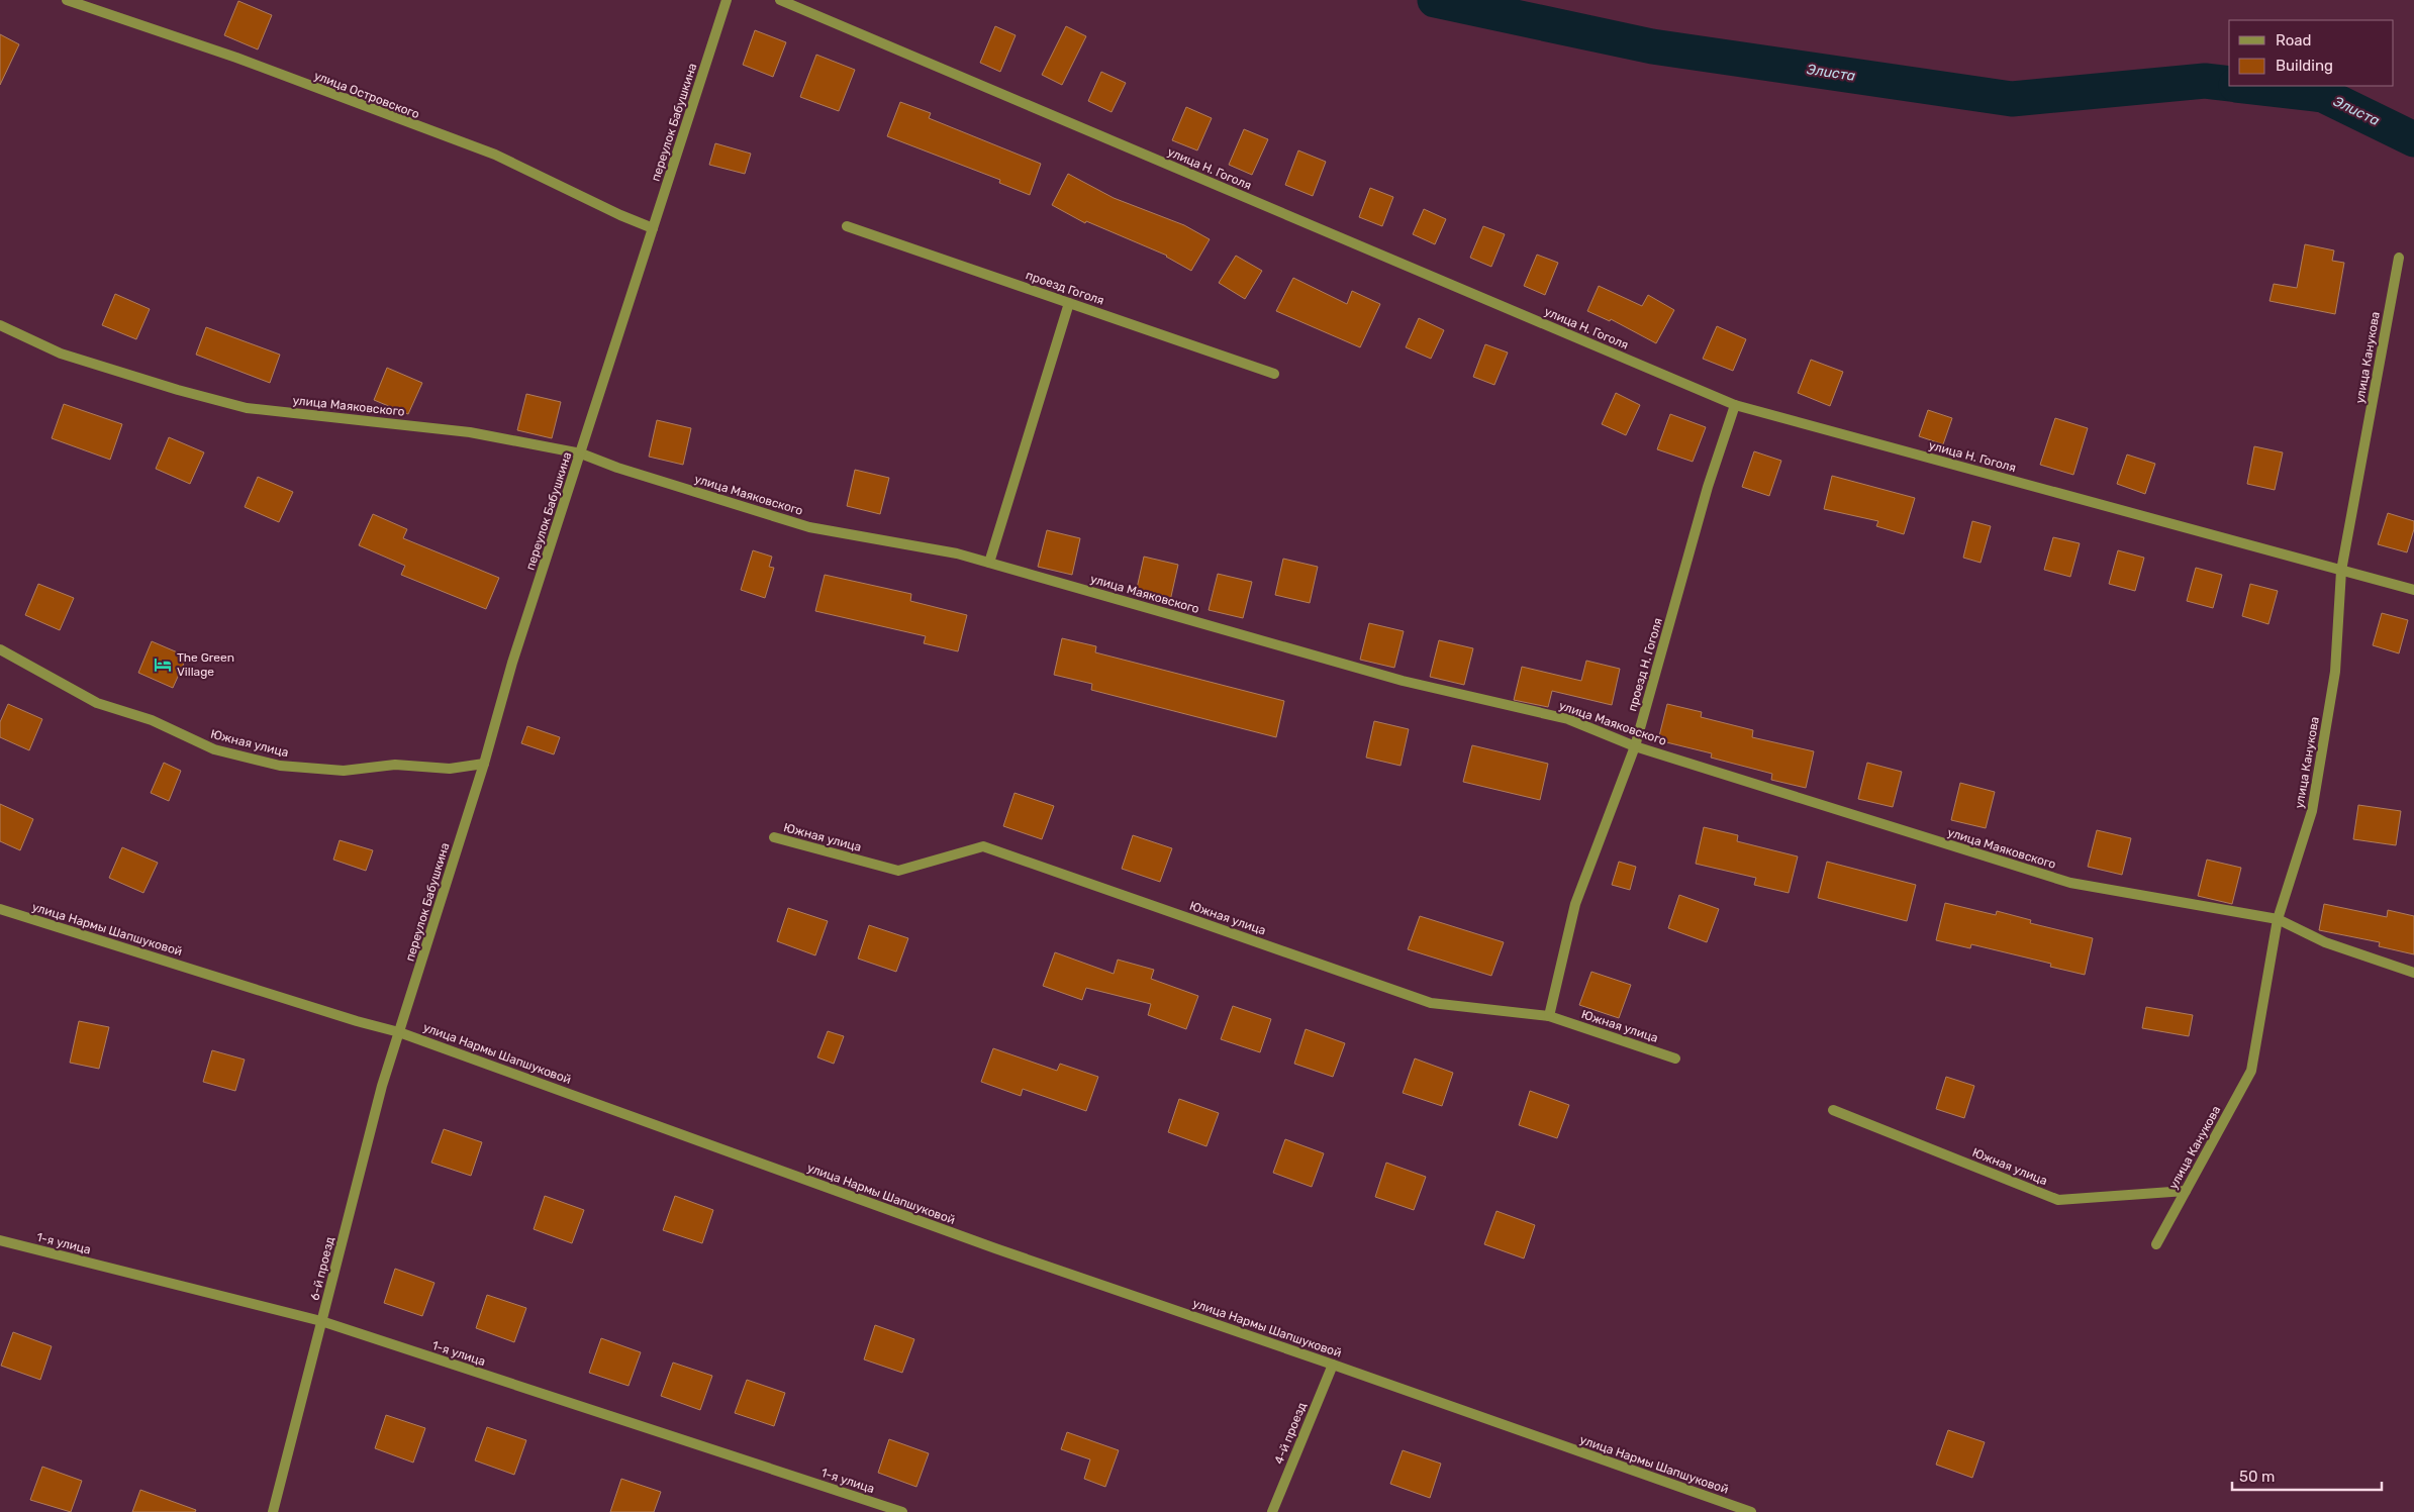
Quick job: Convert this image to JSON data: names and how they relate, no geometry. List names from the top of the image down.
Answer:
{
  "streets": {
    "street": [
      "улица Островского",
      "переулок Бабушкина",
      "улица Н. Гоголя",
      "проезд Гоголя",
      "улица Канукова",
      "улица Маяковского",
      "проезд Н. Гоголя",
      "Южная улица",
      "улица Нармы Шапшуковой",
      "1-я улица",
      "6-й проезд",
      "4-й проезд"
    ]
  },
  "crossings": [
    ["улица Островского", "переулок Бабушкина"],
    ["переулок Бабушкина", "улица Маяковского"],
    ["переулок Бабушкина", "Южная улица"],
    ["переулок Бабушкина", "улица Нармы Шапшуковой"],
    ["переулок Бабушкина", "6-й проезд"],
    ["улица Н. Гоголя", "улица Канукова"],
    ["улица Н. Гоголя", "проезд Н. Гоголя"],
    ["улица Канукова", "улица Маяковского"],
    ["улица Канукова", "Южная улица"],
    ["улица Маяковского", "проезд Н. Гоголя"],
    ["проезд Н. Гоголя", "Южная улица"],
    ["улица Нармы Шапшуковой", "6-й проезд"],
    ["улица Нармы Шапшуковой", "4-й проезд"],
    ["1-я улица", "6-й проезд"]
  ],
  "water": ["Элиста"],
  "places": {
    "hotel": ["The Green Village"]
  },
  "legend": ["Road", "Building"],
  "scale_bar": "50 m"
}
